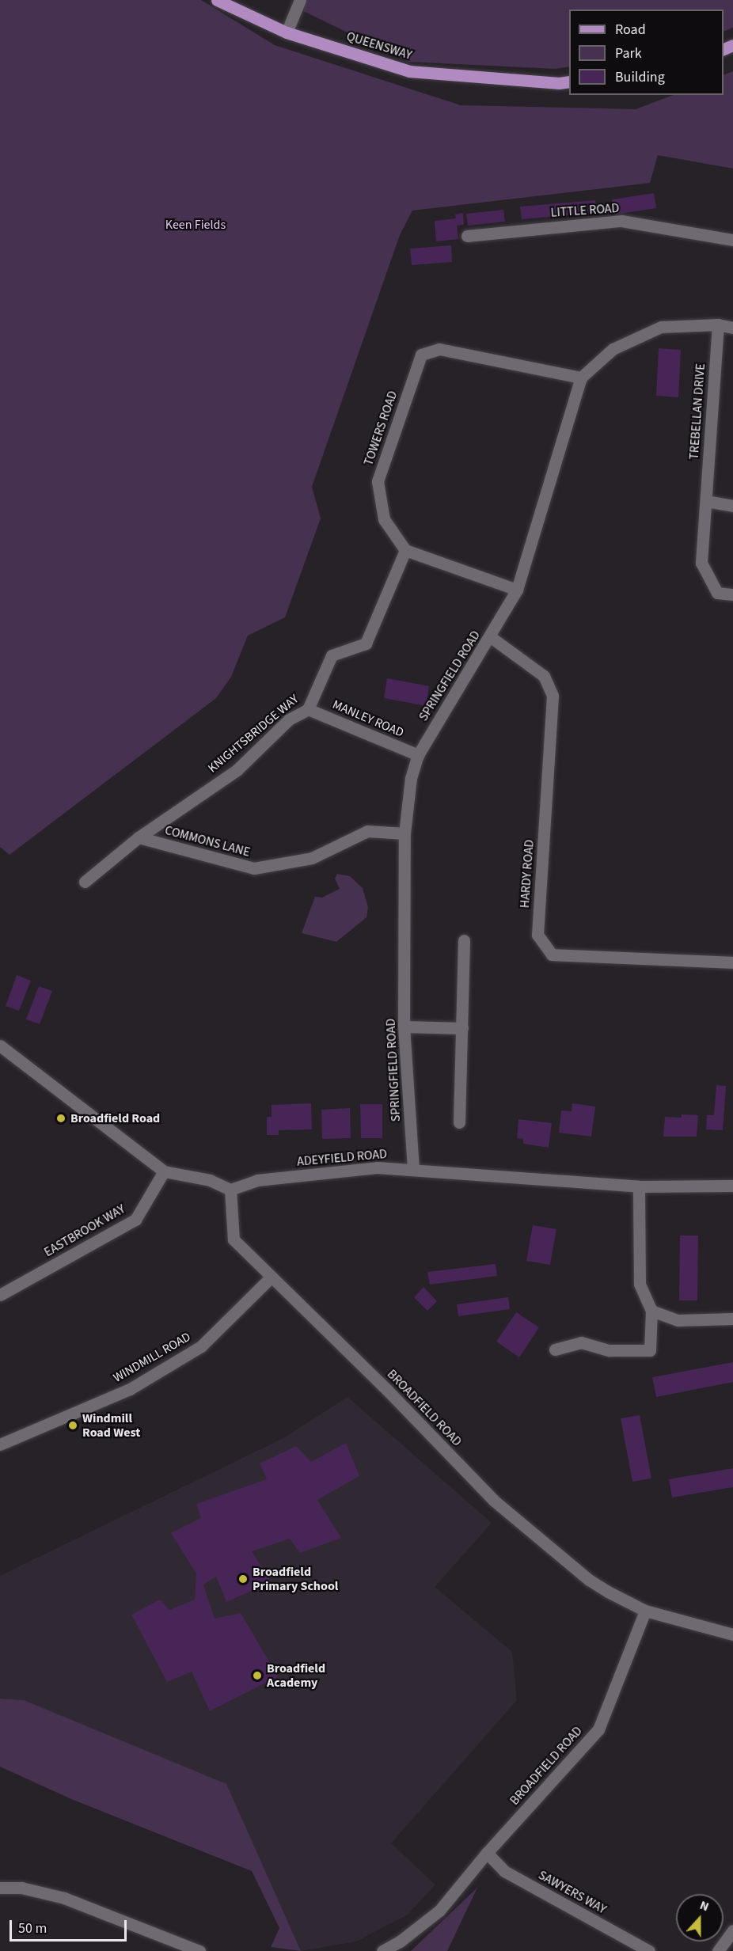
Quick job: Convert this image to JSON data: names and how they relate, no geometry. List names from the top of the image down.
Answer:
{
  "streets": {
    "main road": ["QUEENSWAY"],
    "street": [
      "LITTLE ROAD",
      "TREBELLAN DRIVE",
      "TOWERS ROAD",
      "SPRINGFIELD ROAD",
      "MANLEY ROAD",
      "KNIGHTSBRIDGE WAY",
      "COMMONS LANE",
      "HARDY ROAD",
      "ADEYFIELD ROAD",
      "EASTBROOK WAY",
      "WINDMILL ROAD",
      "BROADFIELD ROAD",
      "SAWYERS WAY"
    ]
  },
  "crossings": [
    ["TOWERS ROAD", "SPRINGFIELD ROAD"],
    ["TOWERS ROAD", "KNIGHTSBRIDGE WAY"],
    ["SPRINGFIELD ROAD", "MANLEY ROAD"],
    ["SPRINGFIELD ROAD", "COMMONS LANE"],
    ["SPRINGFIELD ROAD", "HARDY ROAD"],
    ["SPRINGFIELD ROAD", "ADEYFIELD ROAD"],
    ["MANLEY ROAD", "KNIGHTSBRIDGE WAY"],
    ["KNIGHTSBRIDGE WAY", "COMMONS LANE"],
    ["ADEYFIELD ROAD", "BROADFIELD ROAD"],
    ["WINDMILL ROAD", "BROADFIELD ROAD"],
    ["BROADFIELD ROAD", "SAWYERS WAY"]
  ],
  "parks": ["Keen Fields"],
  "places": [
    "Broadfield Road",
    "Windmill Road West",
    "Broadfield Primary School",
    "Broadfield Academy"
  ],
  "legend": ["Road", "Park", "Building"],
  "scale_bar": "50 m",
  "north": "top"
}
